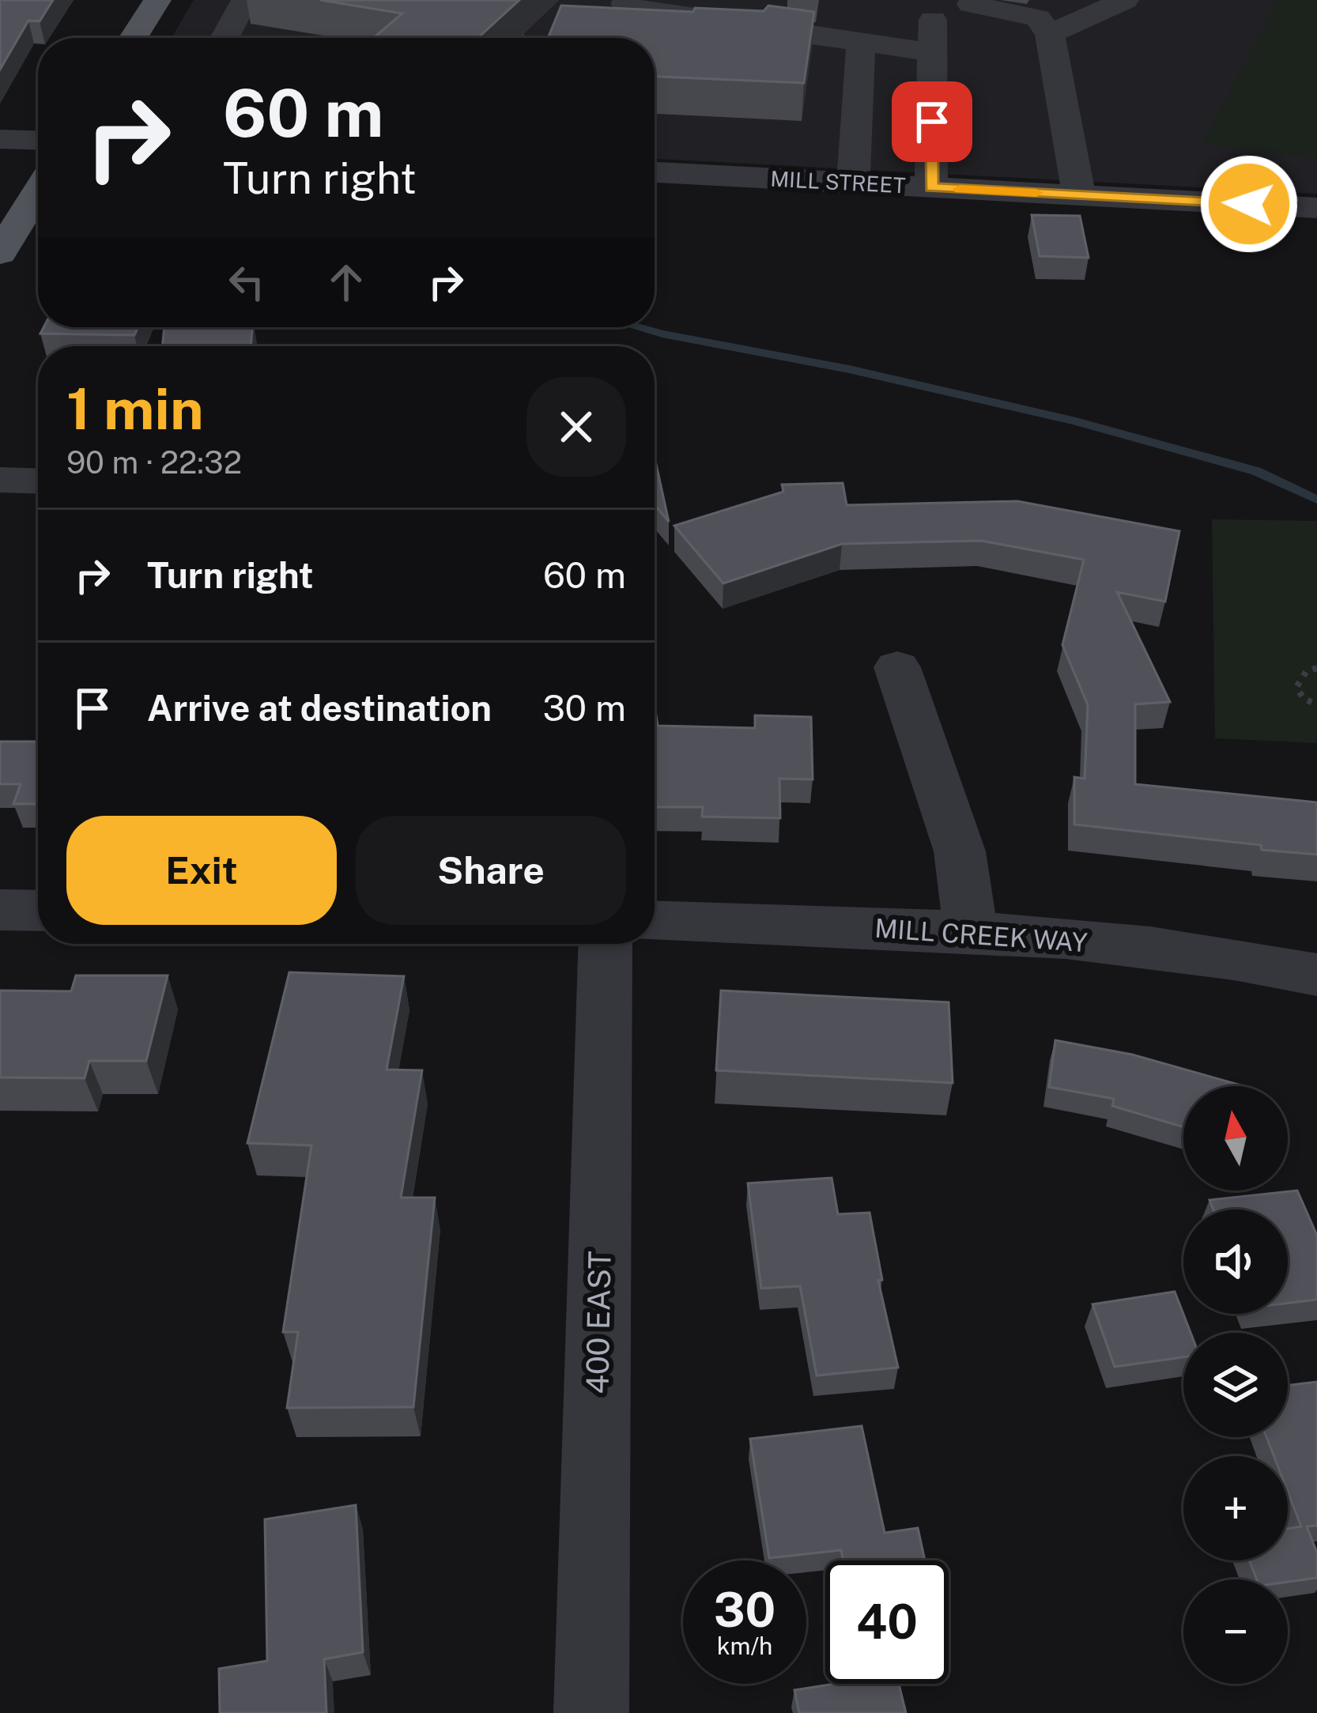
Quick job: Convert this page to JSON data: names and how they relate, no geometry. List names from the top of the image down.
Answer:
{
  "streets": {
    "street": ["MILL STREET", "MILL CREEK WAY", "400 EAST"]
  },
  "north": "top",
  "page": {
    "turn": ["60 m", "Turn right"],
    "heading": ["1 min", "90 m · 22:32"],
    "list": [
      {
        "name": "Turn right",
        "value": "60 m"
      },
      {
        "name": "Arrive at destination",
        "value": "30 m"
      }
    ],
    "buttons": ["Exit", "Share"],
    "map_buttons": ["+", "−"],
    "speed": "30 km/h",
    "limit": "40"
  }
}
